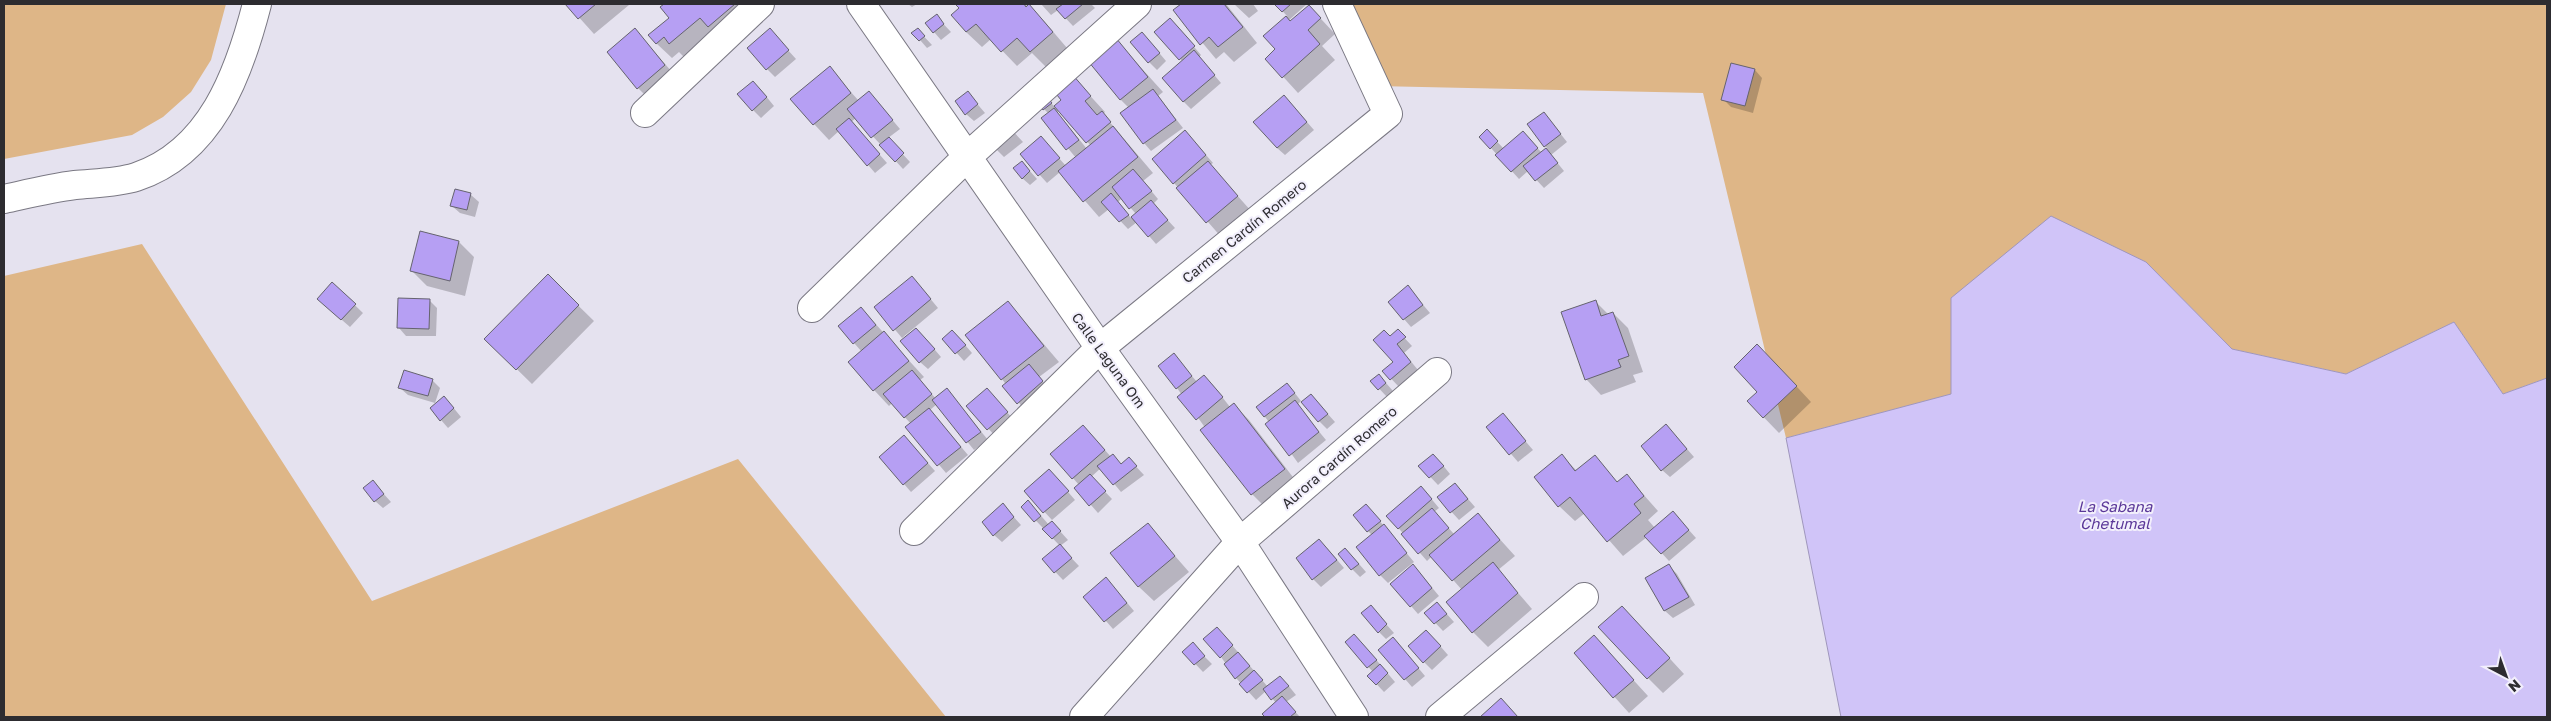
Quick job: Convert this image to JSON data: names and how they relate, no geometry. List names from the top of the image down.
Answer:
{
  "streets": {
    "street": ["Carmen Cardín Romero", "Calle Laguna Om", "Aurora Cardín Romero"]
  },
  "crossings": [
    ["Carmen Cardín Romero", "Calle Laguna Om"],
    ["Calle Laguna Om", "Aurora Cardín Romero"]
  ],
  "water": ["La Sabana Chetumal"],
  "north": "bottom right"
}
